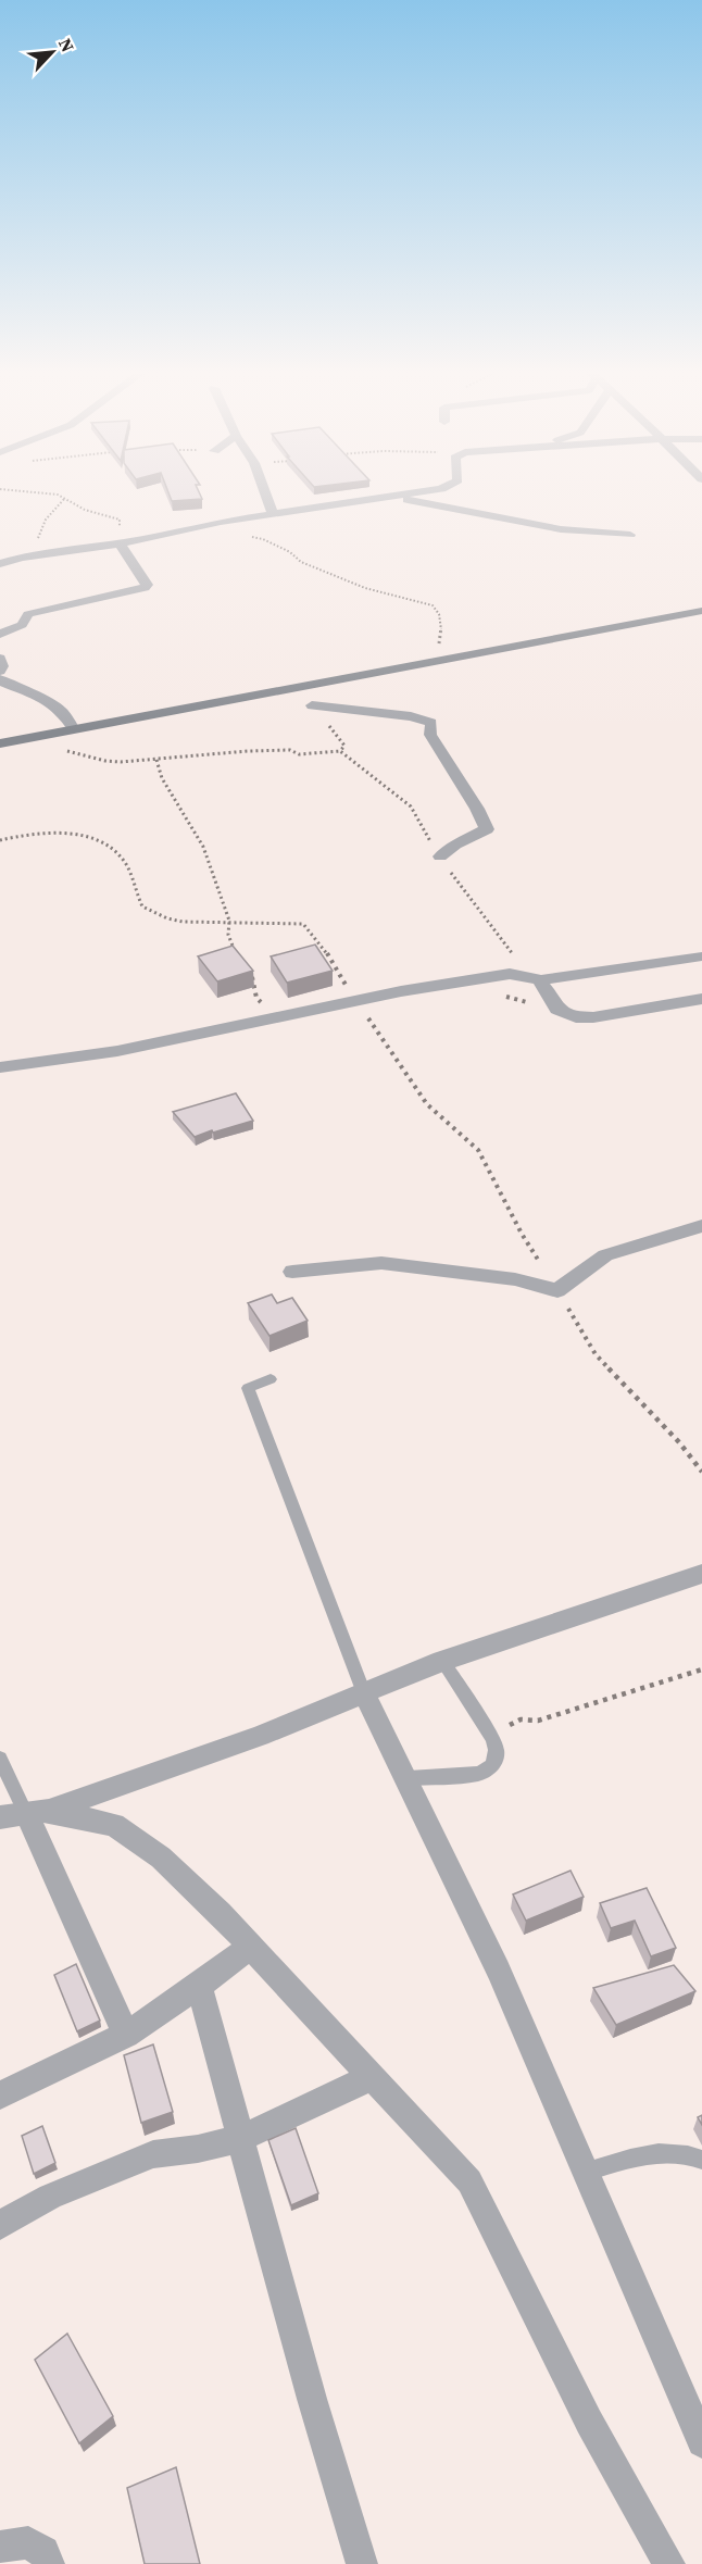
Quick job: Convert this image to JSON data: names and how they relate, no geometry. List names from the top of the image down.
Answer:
{
  "north": "top right"
}
